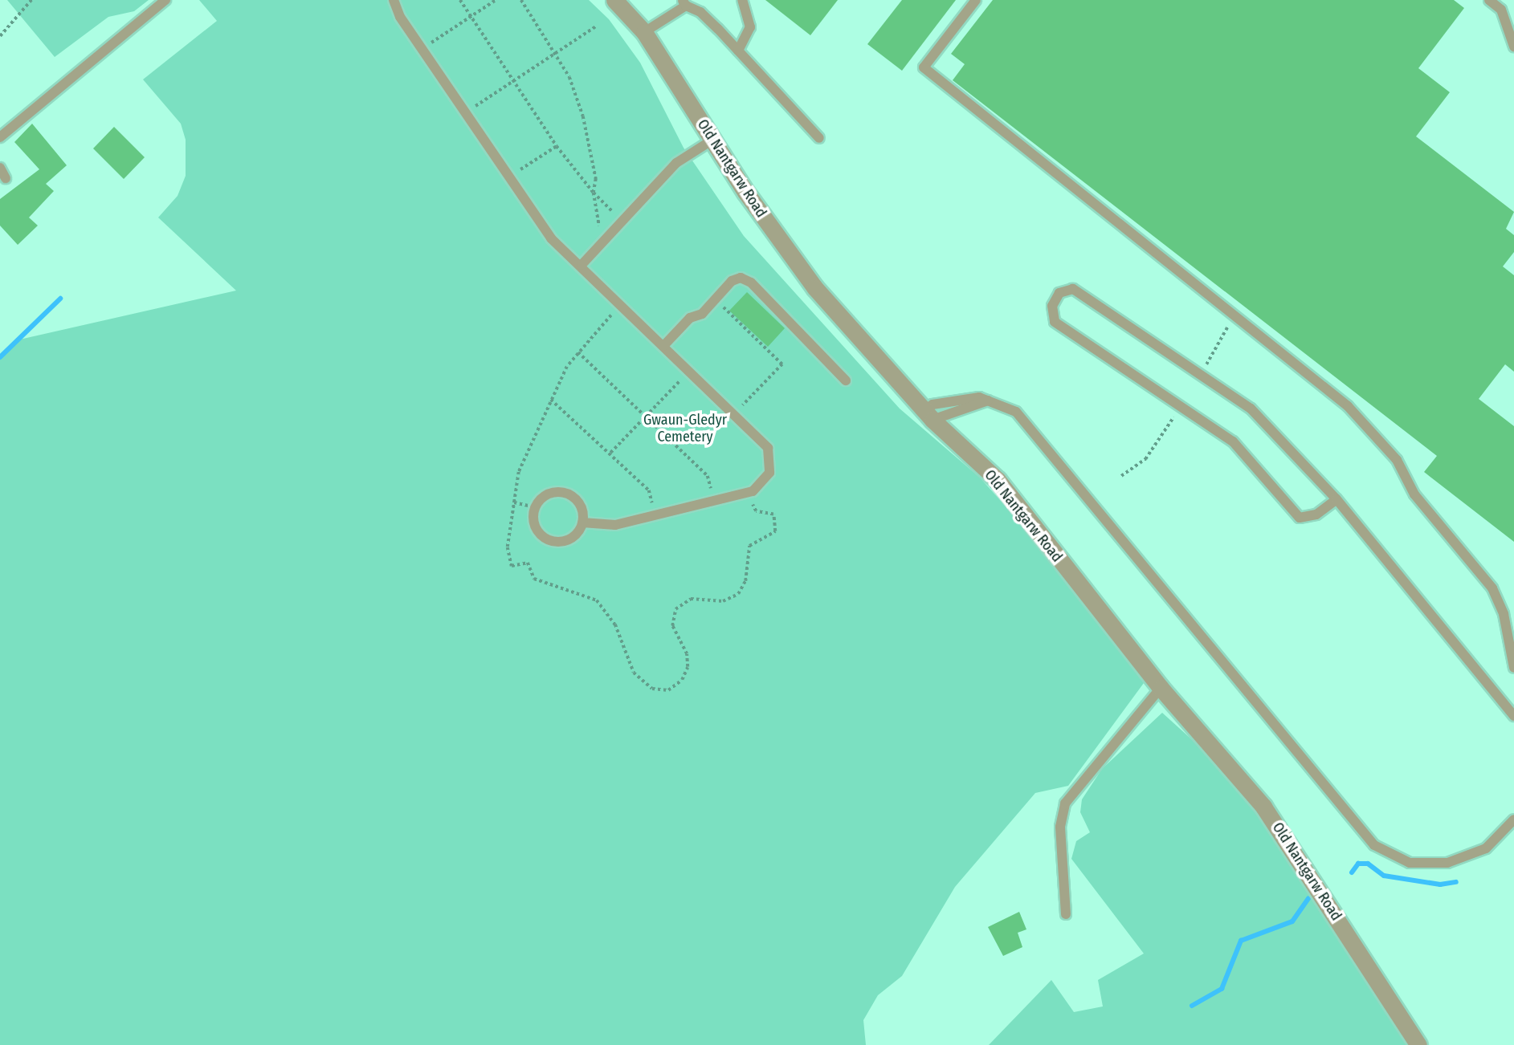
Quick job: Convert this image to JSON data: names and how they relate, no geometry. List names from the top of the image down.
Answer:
{
  "streets": {
    "street": ["Old Nantgarw Road"]
  },
  "parks": ["Gwaun-Gledyr Cemetery"]
}
